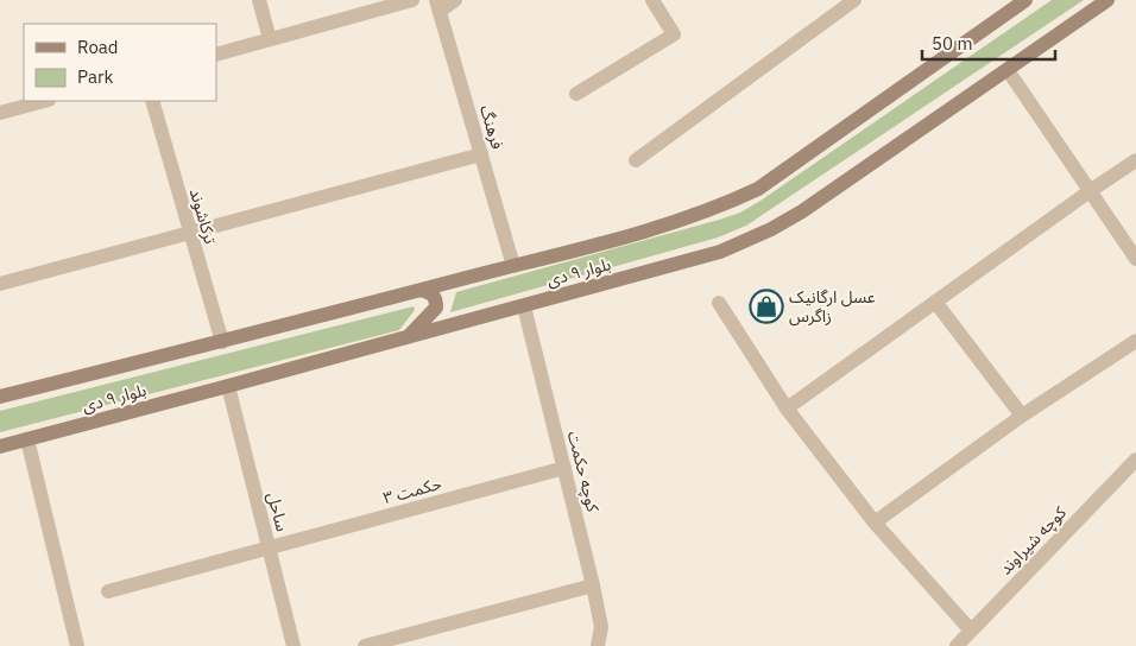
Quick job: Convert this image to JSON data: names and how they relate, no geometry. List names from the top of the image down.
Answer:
{
  "streets": {
    "main road": ["بلوار ۹ دی"],
    "street": [
      "فرهنگ",
      "ترکاشوند",
      "کوچه حکمت",
      "حکمت ۳",
      "ساحل",
      "کوچه شیراوند"
    ]
  },
  "crossings": [
    ["فرهنگ", "بلوار ۹ دی"],
    ["ترکاشوند", "بلوار ۹ دی"],
    ["بلوار ۹ دی", "کوچه حکمت"],
    ["بلوار ۹ دی", "ساحل"],
    ["کوچه حکمت", "حکمت ۳"],
    ["حکمت ۳", "ساحل"]
  ],
  "places": {
    "shop": ["عسل ارگانیک زاگرس"]
  },
  "legend": ["Road", "Park"],
  "scale_bar": "50 m"
}
